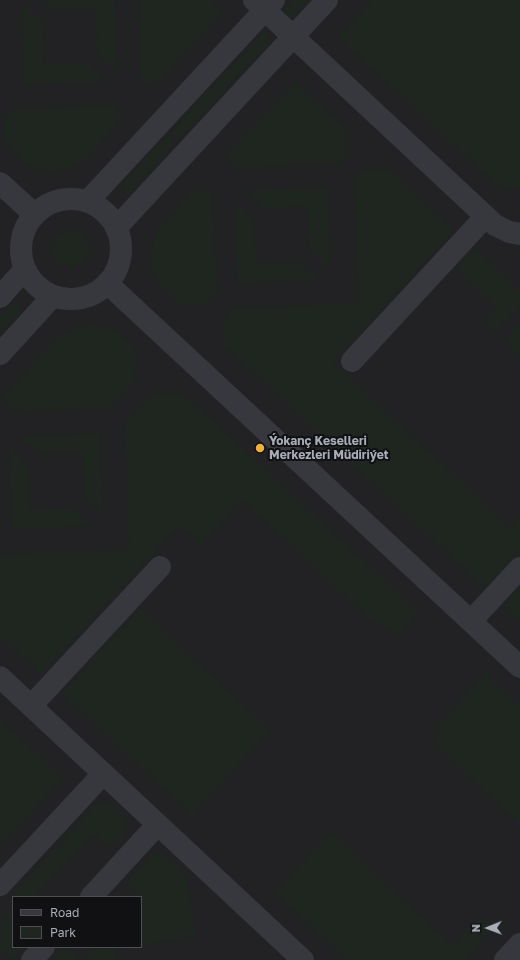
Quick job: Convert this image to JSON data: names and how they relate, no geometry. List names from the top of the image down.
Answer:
{
  "places": ["Ýokanç Keselleri Merkezleri Müdiriýet"],
  "legend": ["Road", "Park"],
  "north": "left"
}
